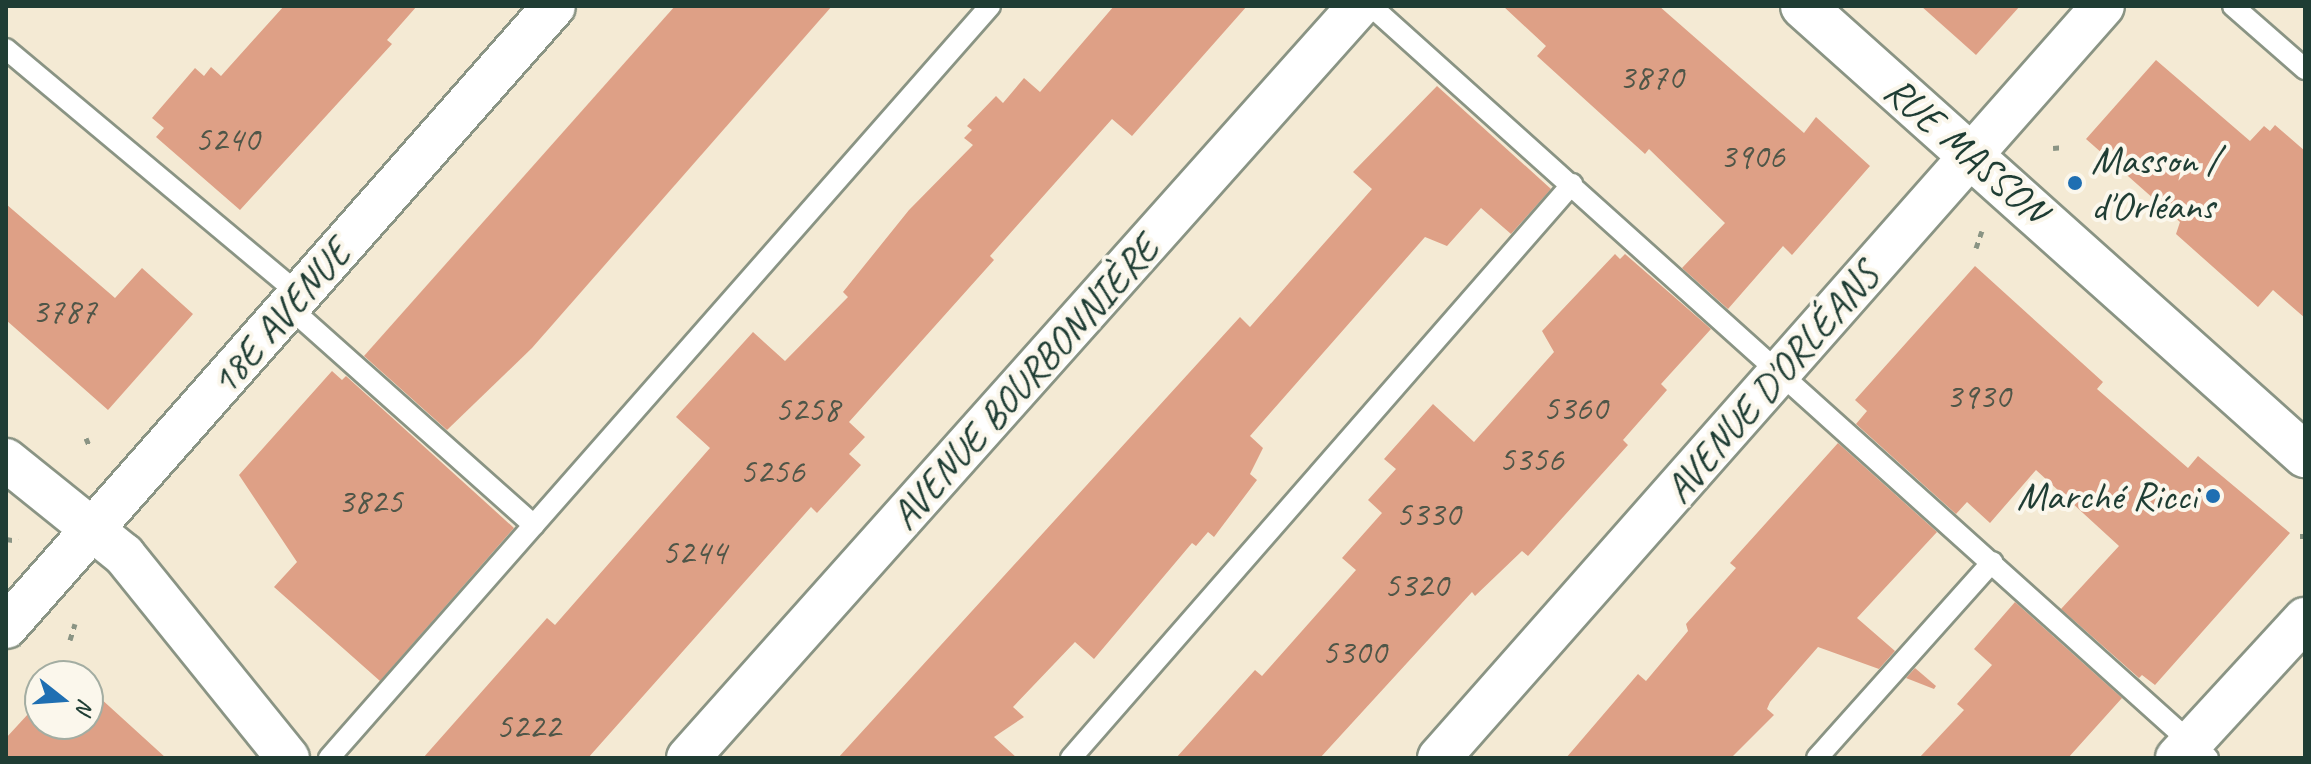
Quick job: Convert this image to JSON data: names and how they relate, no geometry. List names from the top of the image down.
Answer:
{
  "streets": {
    "street": [
      "RUE MASSON",
      "18E AVENUE",
      "AVENUE BOURBONNIÈRE",
      "AVENUE D'ORLÉANS"
    ]
  },
  "crossings": [
    ["RUE MASSON", "AVENUE D'ORLÉANS"]
  ],
  "places": ["Masson / d'Orléans", "Marché Ricci"],
  "house_numbers": [
    "3870",
    "5240",
    "3906",
    "3787",
    "3930",
    "5360",
    "5258",
    "5356",
    "5256",
    "3825",
    "5330",
    "5244",
    "5320",
    "5300",
    "5222"
  ],
  "north": "right"
}
